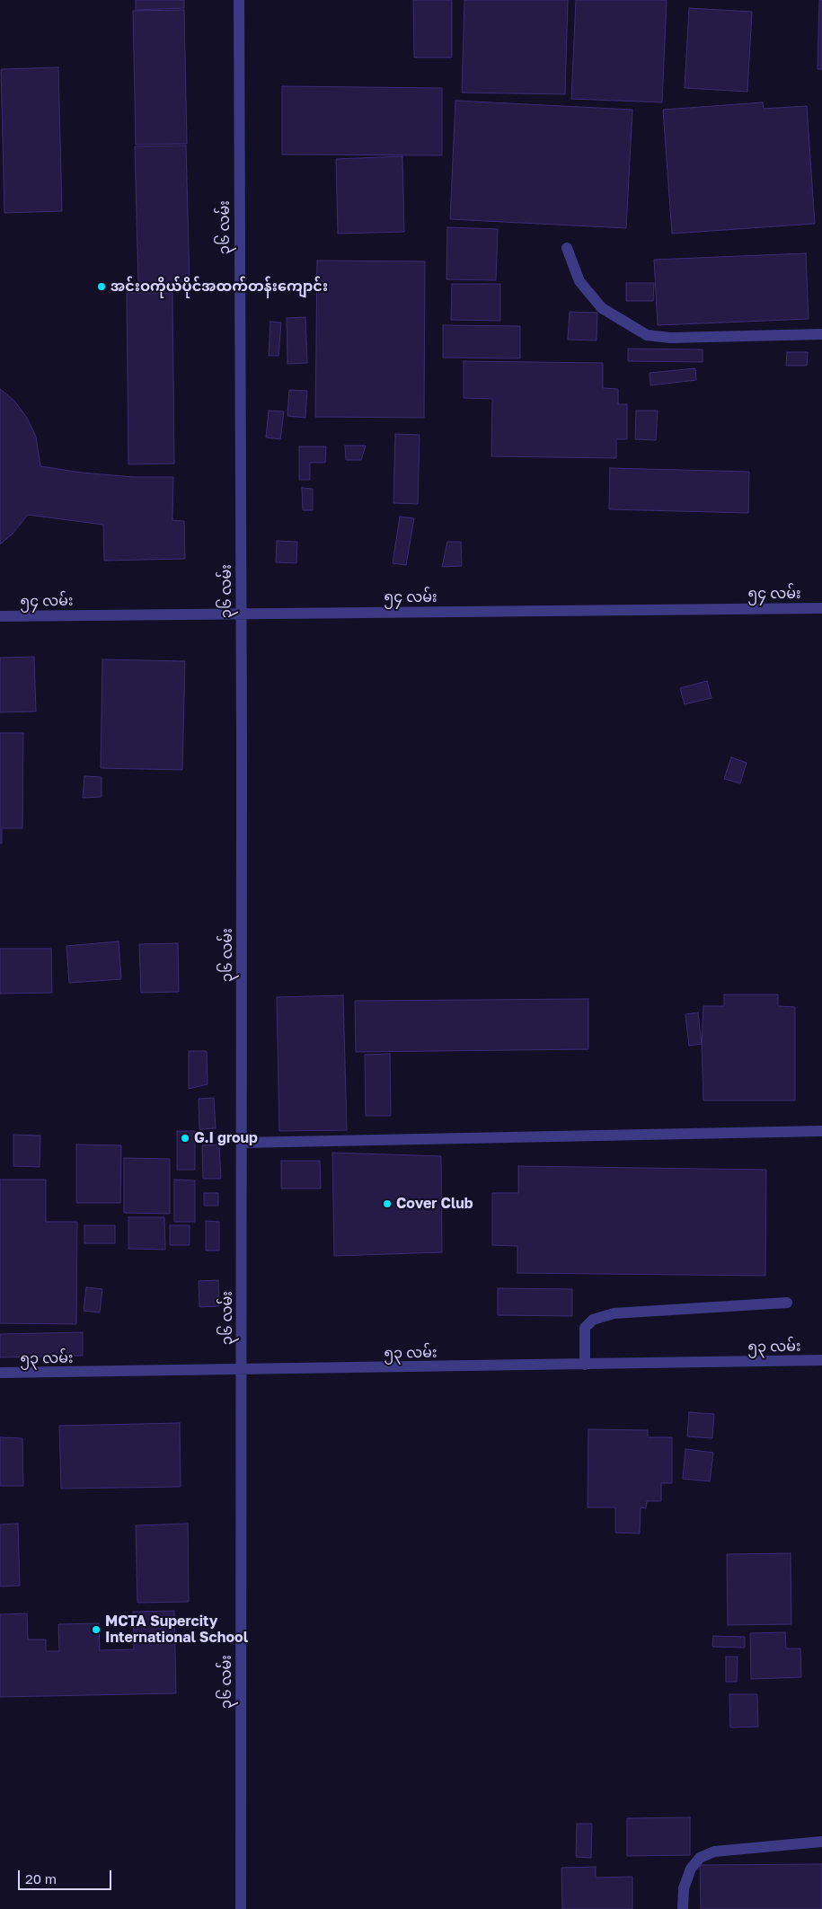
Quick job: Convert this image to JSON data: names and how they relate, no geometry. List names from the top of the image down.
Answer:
{
  "streets": {
    "street": ["၃၆ လမ်း", "၅၄ လမ်း", "၅၃ လမ်း"]
  },
  "crossings": [
    ["၃၆ လမ်း", "၅၄ လမ်း"],
    ["၃၆ လမ်း", "၅၃ လမ်း"]
  ],
  "places": [
    "အင်းဝကိုယ်ပိုင်အထက်တန်းကျောင်း",
    "G.I group",
    "Cover Club",
    "MCTA Supercity International School"
  ],
  "scale_bar": "20 m"
}
